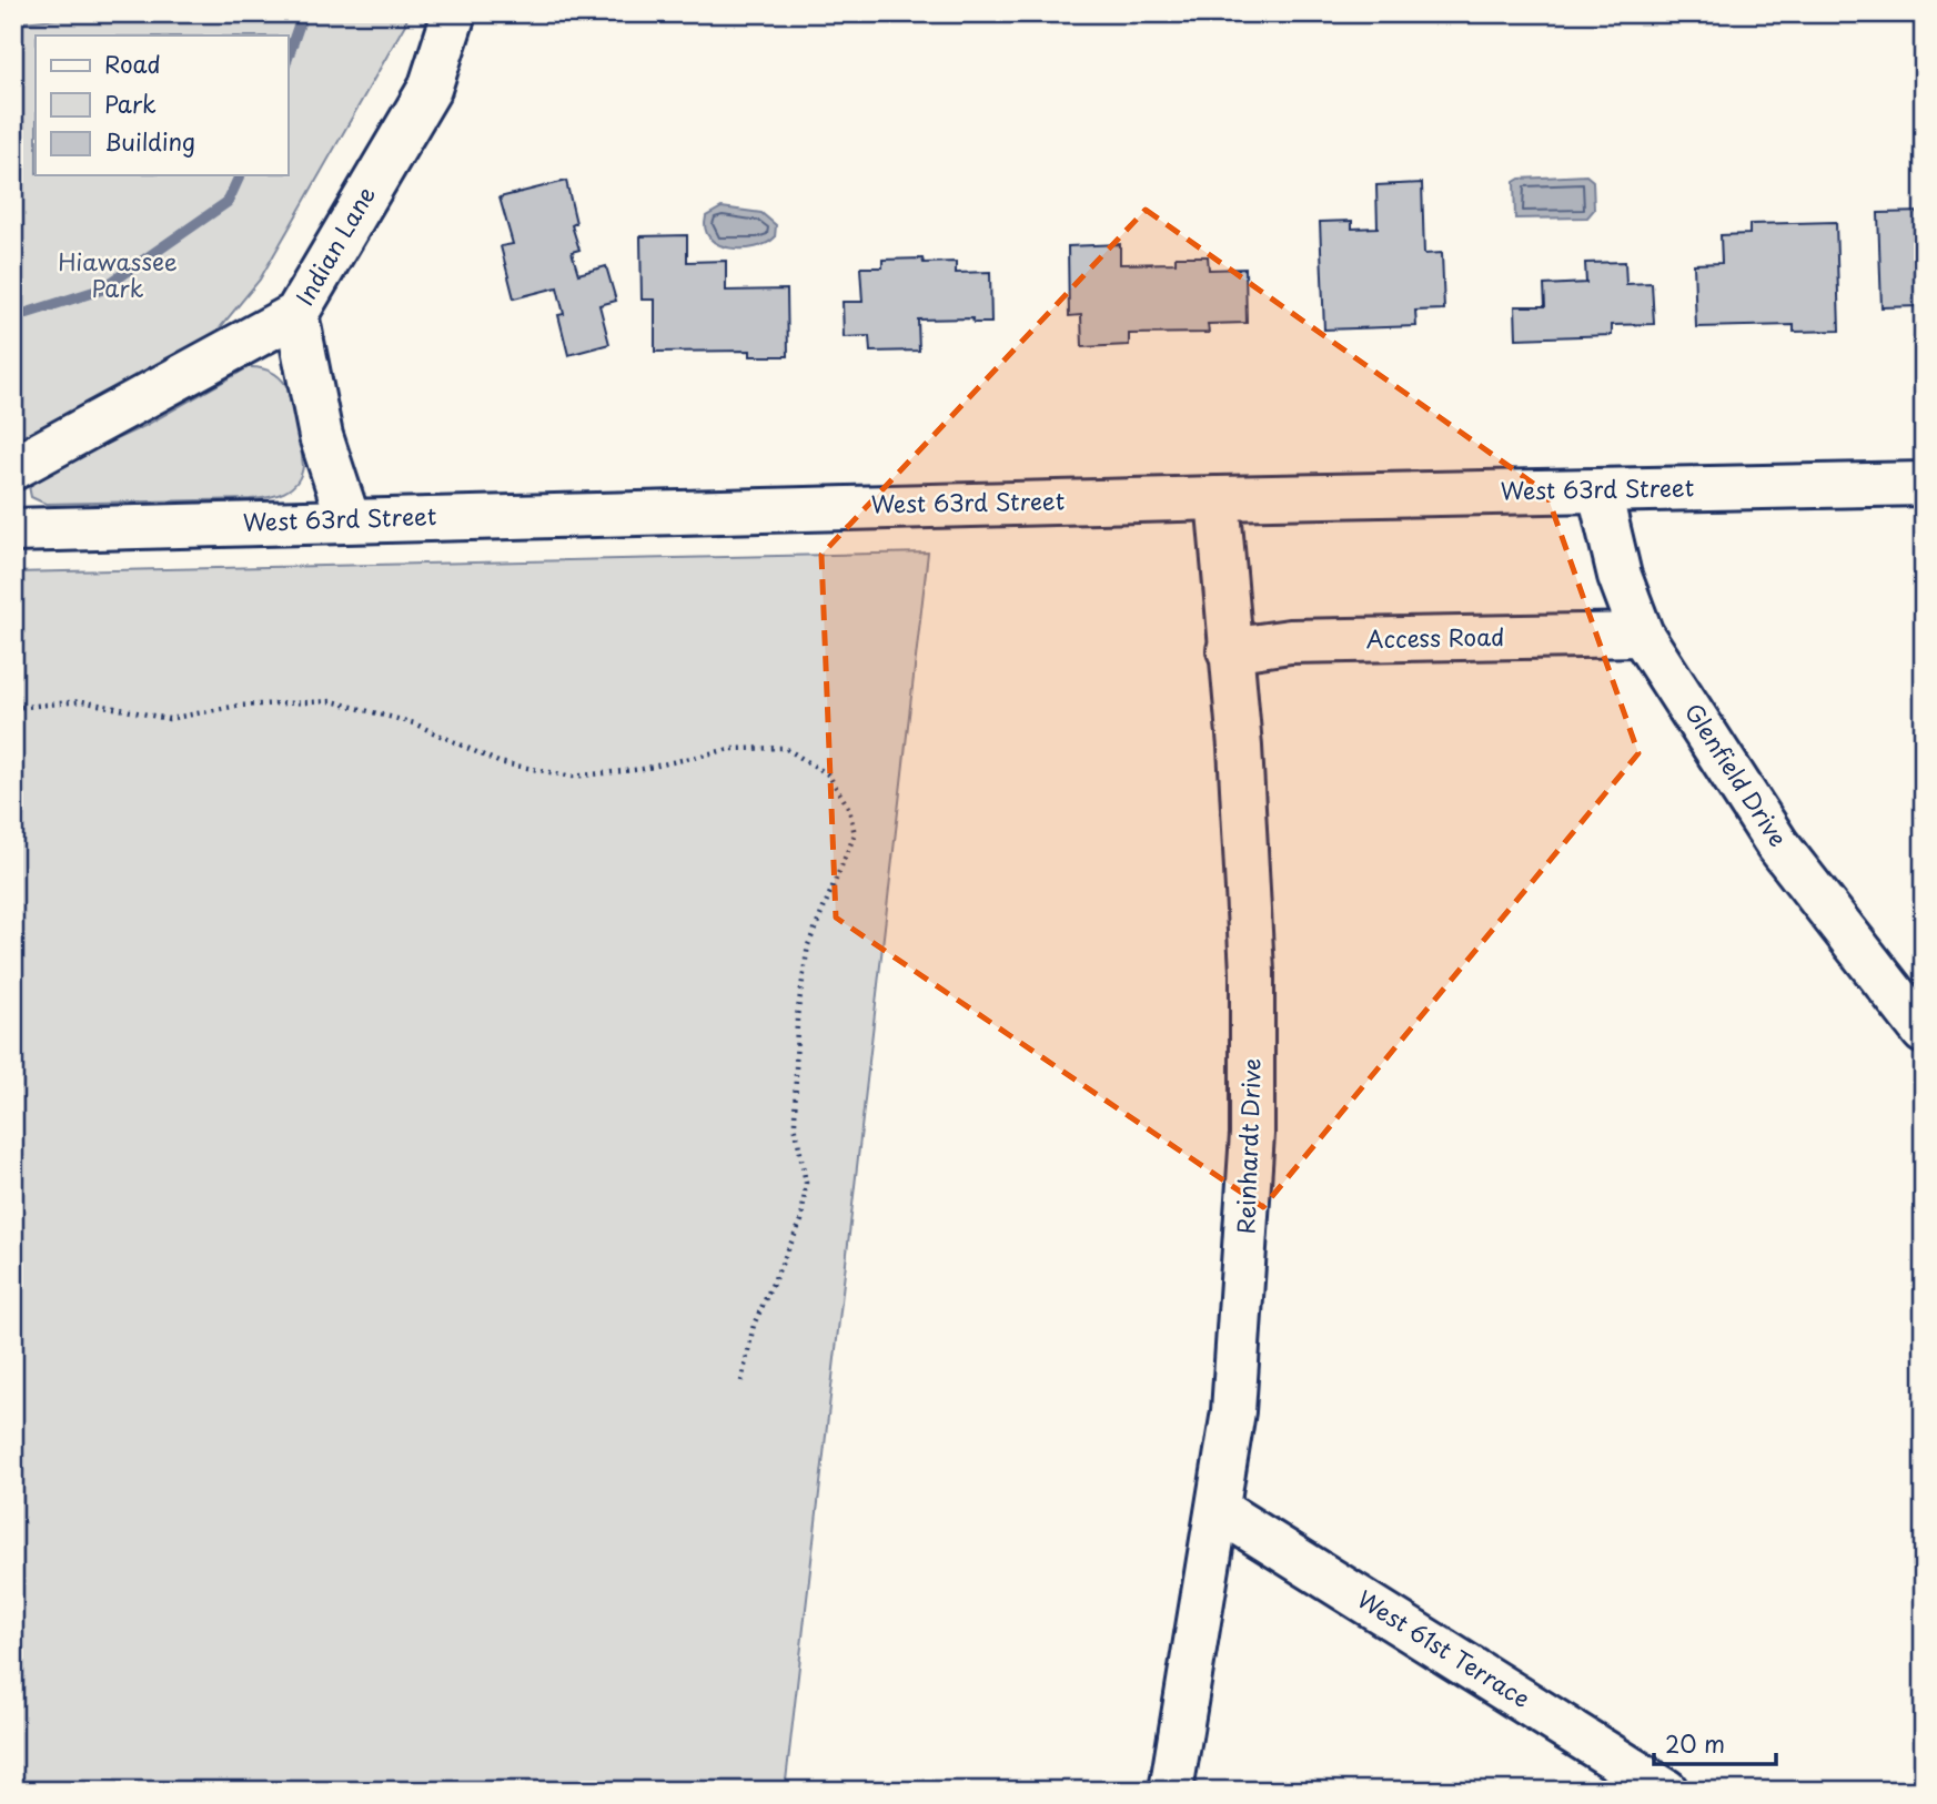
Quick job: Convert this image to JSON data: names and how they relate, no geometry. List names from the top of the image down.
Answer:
{
  "streets": {
    "street": [
      "Indian Lane",
      "West 63rd Street",
      "Access Road",
      "Glenfield Drive",
      "Reinhardt Drive",
      "West 61st Terrace"
    ]
  },
  "crossings": [
    ["West 63rd Street", "Glenfield Drive"],
    ["West 63rd Street", "Reinhardt Drive"],
    ["Access Road", "Glenfield Drive"],
    ["Access Road", "Reinhardt Drive"],
    ["Reinhardt Drive", "West 61st Terrace"]
  ],
  "parks": ["Hiawassee Park"],
  "legend": ["Road", "Park", "Building"],
  "scale_bar": "20 m"
}
